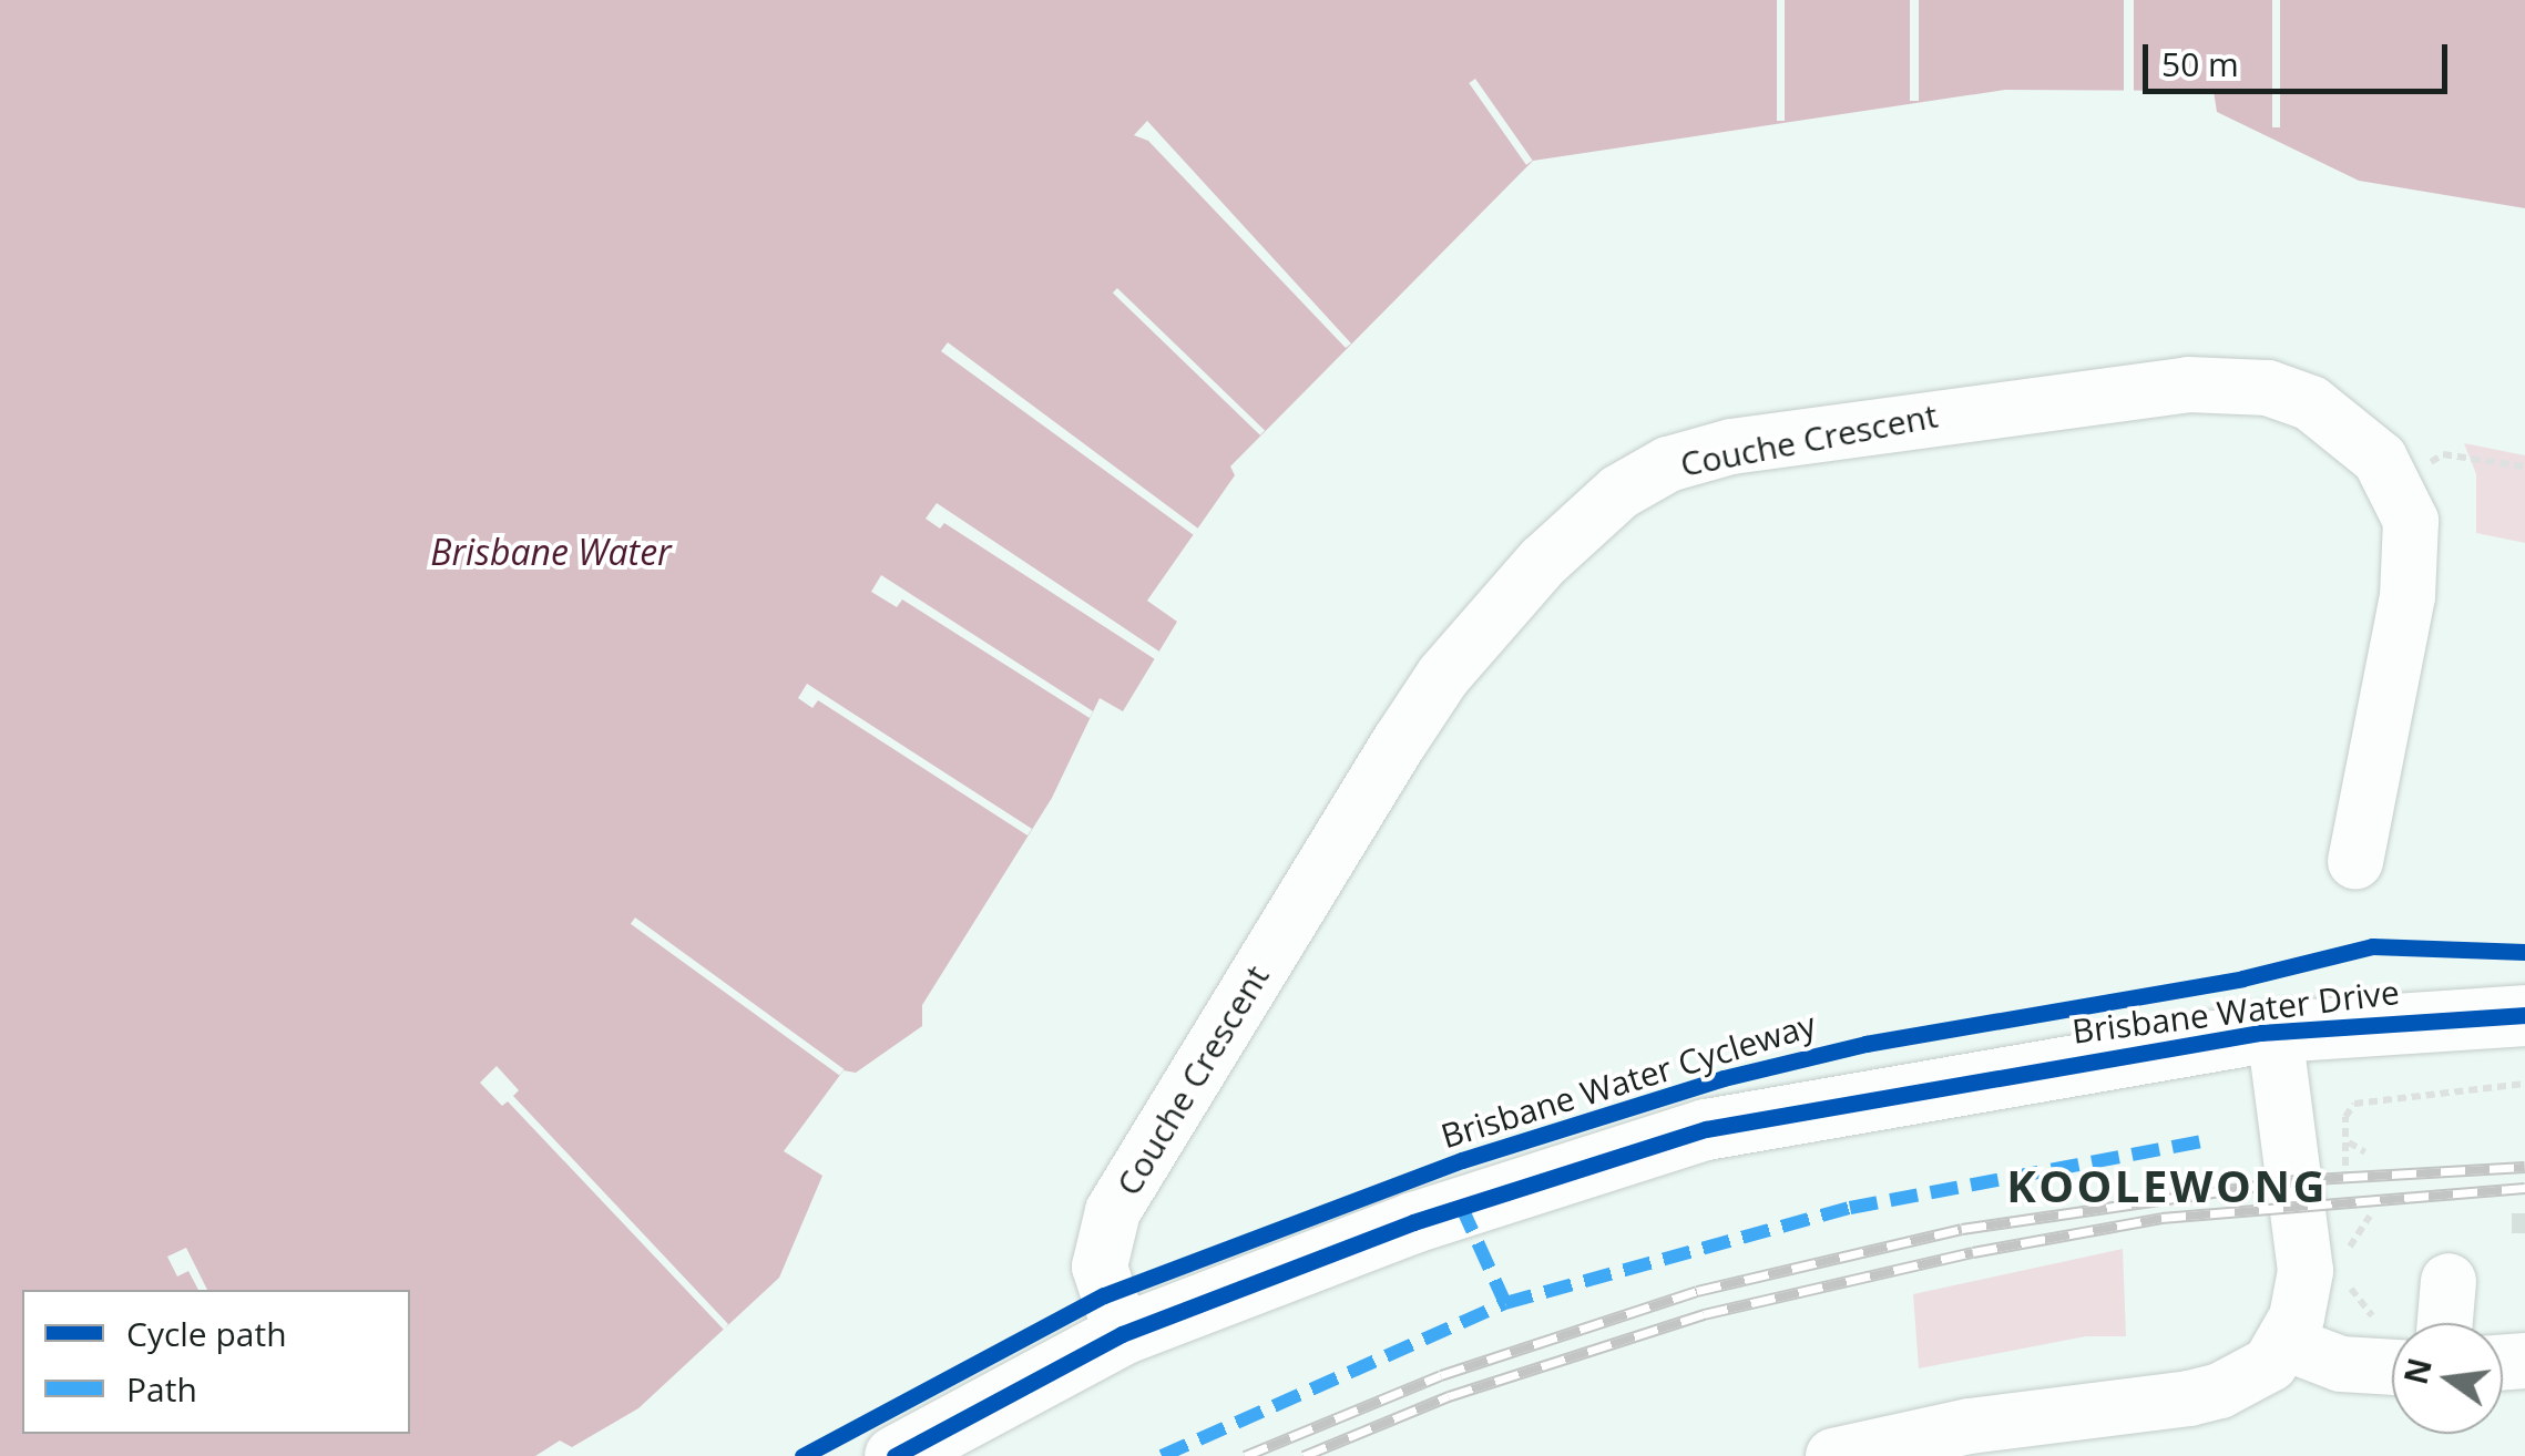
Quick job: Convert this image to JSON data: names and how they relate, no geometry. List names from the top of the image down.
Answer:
{
  "streets": {
    "main road": ["Brisbane Water Drive"],
    "street": ["Couche Crescent"],
    "cycle path": ["Brisbane Water Cycleway"]
  },
  "crossings": [
    ["Couche Crescent", "Brisbane Water Drive"]
  ],
  "districts": ["KOOLEWONG"],
  "water": ["Brisbane Water"],
  "legend": ["Cycle path", "Path"],
  "scale_bar": "50 m",
  "north": "left"
}
